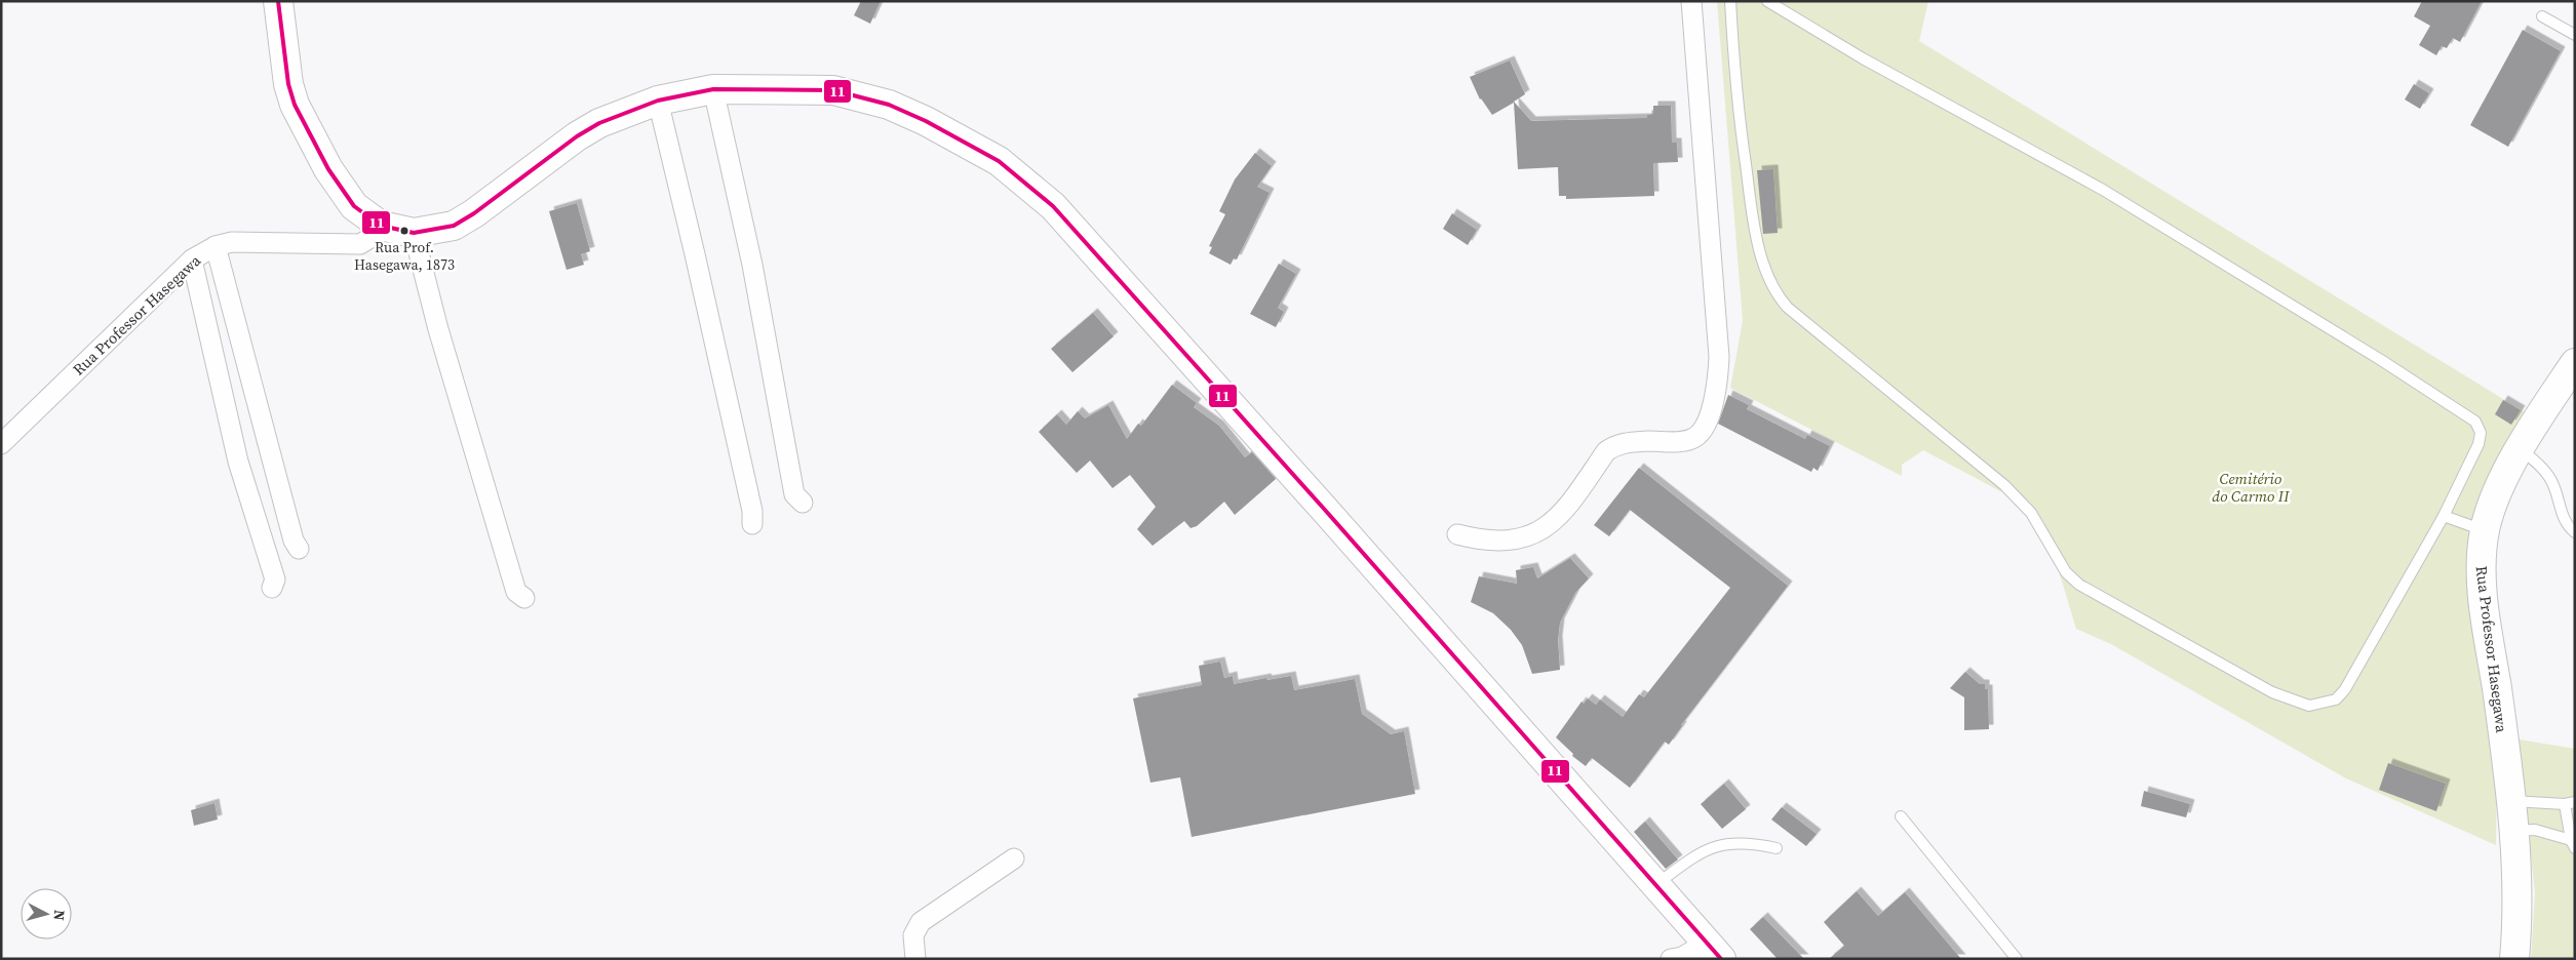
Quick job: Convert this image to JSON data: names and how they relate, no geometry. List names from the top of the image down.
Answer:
{
  "streets": {
    "street": ["Rua Professor Hasegawa"]
  },
  "parks": ["Cemitério do Carmo II"],
  "places": ["Rua Prof. Hasegawa, 1873"],
  "lines": ["transit line 11"],
  "north": "right"
}
